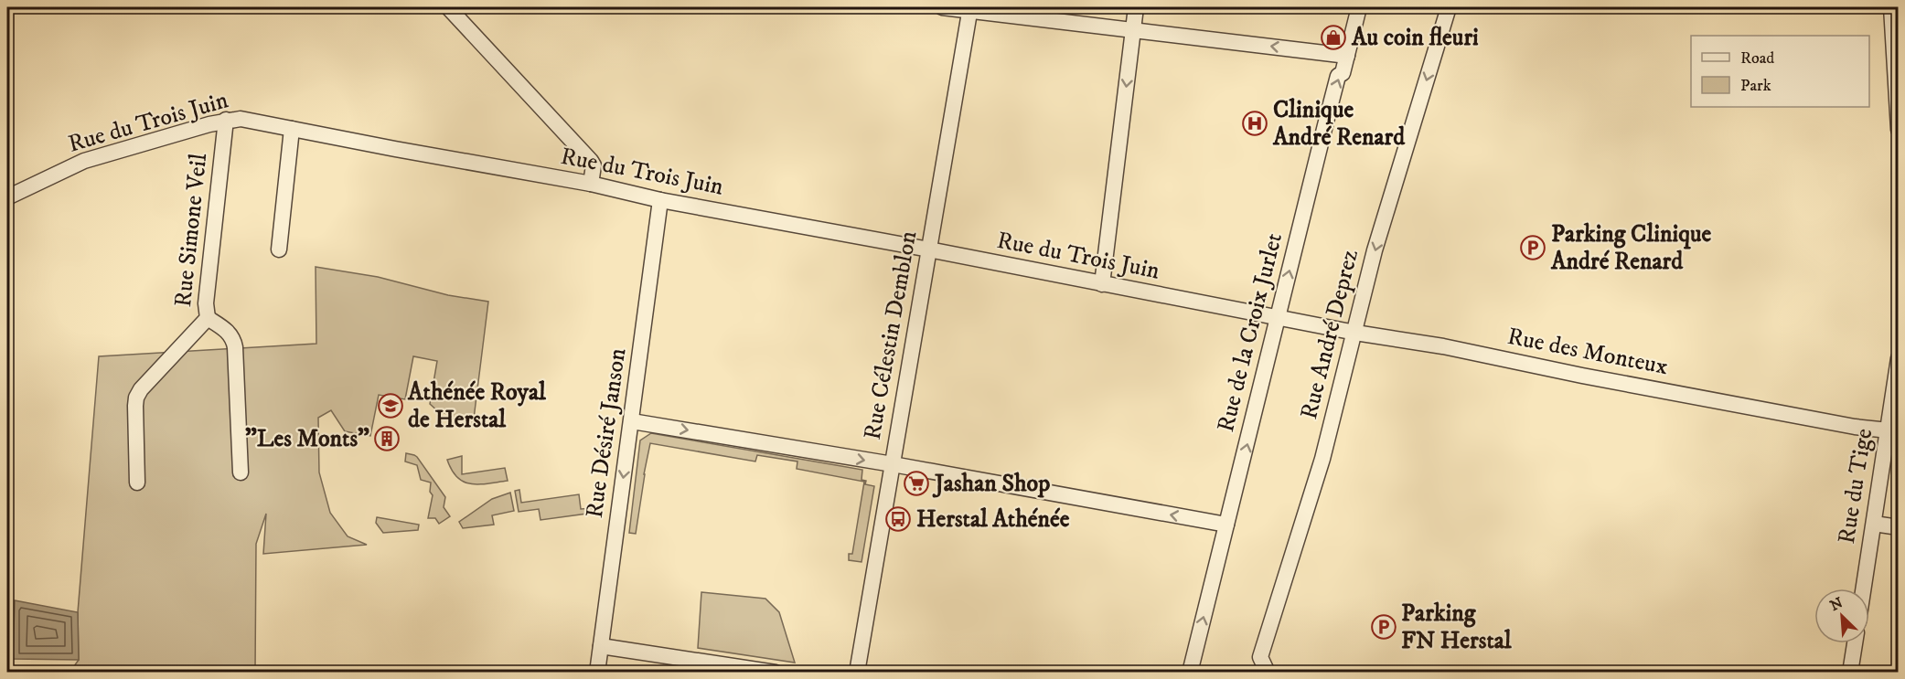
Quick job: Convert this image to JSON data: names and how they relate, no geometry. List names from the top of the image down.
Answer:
{
  "streets": {
    "street": [
      "Rue du Trois Juin",
      "Rue Simone Veil",
      "Rue de la Croix Jurlet",
      "Rue André Deprez",
      "Rue Célestin Demblon",
      "Rue des Monteux",
      "Rue Désiré Janson",
      "Rue du Tige"
    ]
  },
  "crossings": [
    ["Rue du Trois Juin", "Rue Simone Veil"],
    ["Rue du Trois Juin", "Rue de la Croix Jurlet"],
    ["Rue du Trois Juin", "Rue Célestin Demblon"],
    ["Rue du Trois Juin", "Rue des Monteux"],
    ["Rue du Trois Juin", "Rue Désiré Janson"],
    ["Rue de la Croix Jurlet", "Rue des Monteux"],
    ["Rue André Deprez", "Rue des Monteux"],
    ["Rue des Monteux", "Rue du Tige"]
  ],
  "one_way": ["Rue de la Croix Jurlet", "Rue André Deprez", "Rue Désiré Janson"],
  "places": {
    "shop": ["Au coin fleuri"],
    "hospital": ["Clinique André Renard"],
    "parking": ["Parking Clinique André Renard", "Parking FN Herstal"],
    "school or university": ["Athénée Royal de Herstal"],
    "building": ["\"Les Monts\""],
    "supermarket": ["Jashan Shop"],
    "bus stop": ["Herstal Athénée"]
  },
  "legend": ["Road", "Park"],
  "north": "top left"
}
